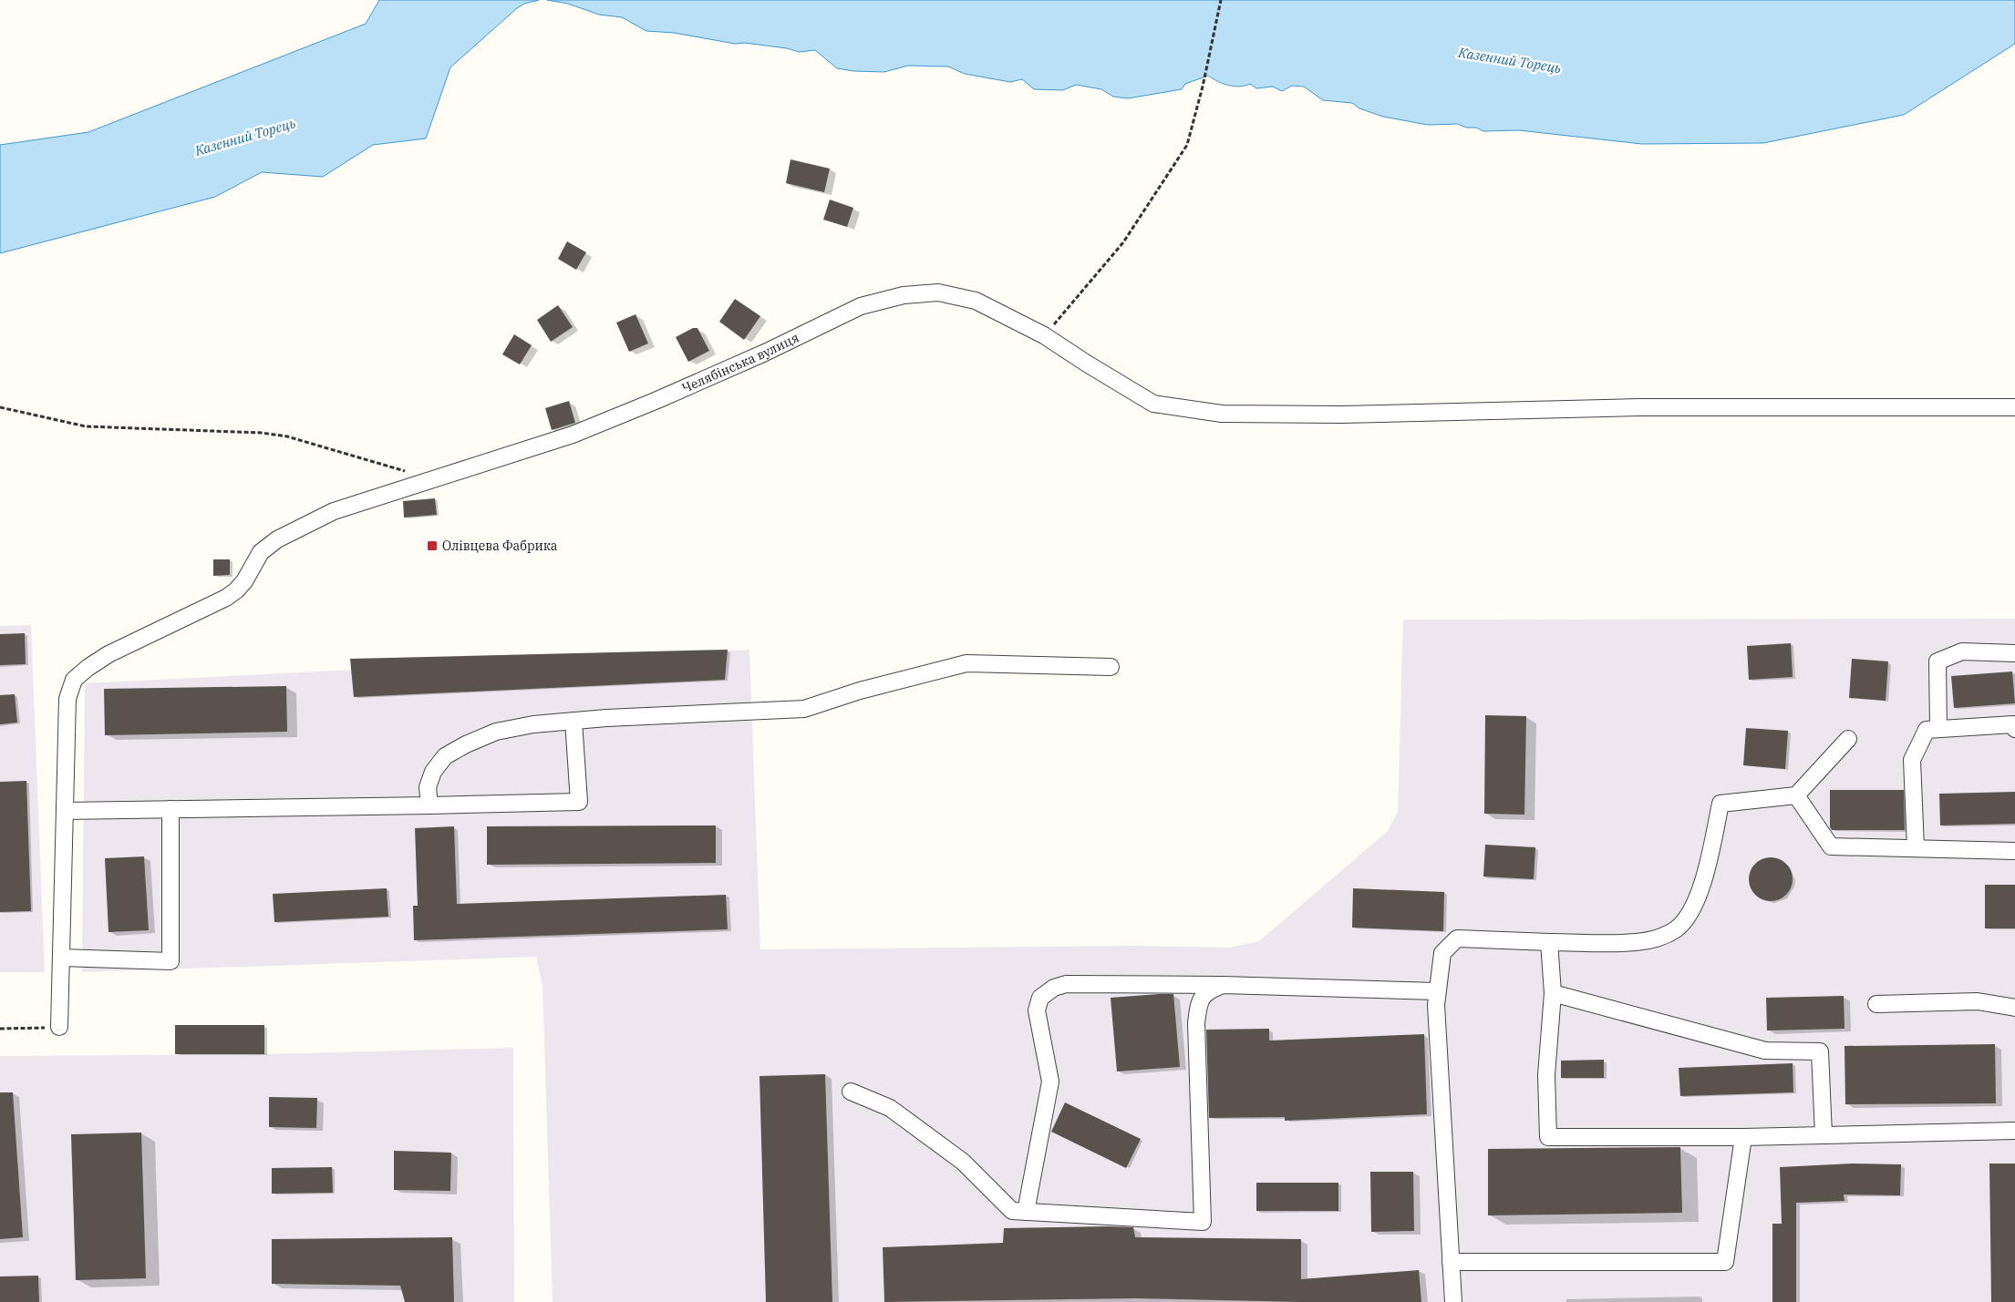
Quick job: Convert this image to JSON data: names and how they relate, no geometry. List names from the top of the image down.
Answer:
{
  "streets": {
    "street": ["Челябінська вулиця"]
  },
  "water": ["Казенний Торець"],
  "places": {
    "transit": ["Олівцева Фабрика"]
  }
}
